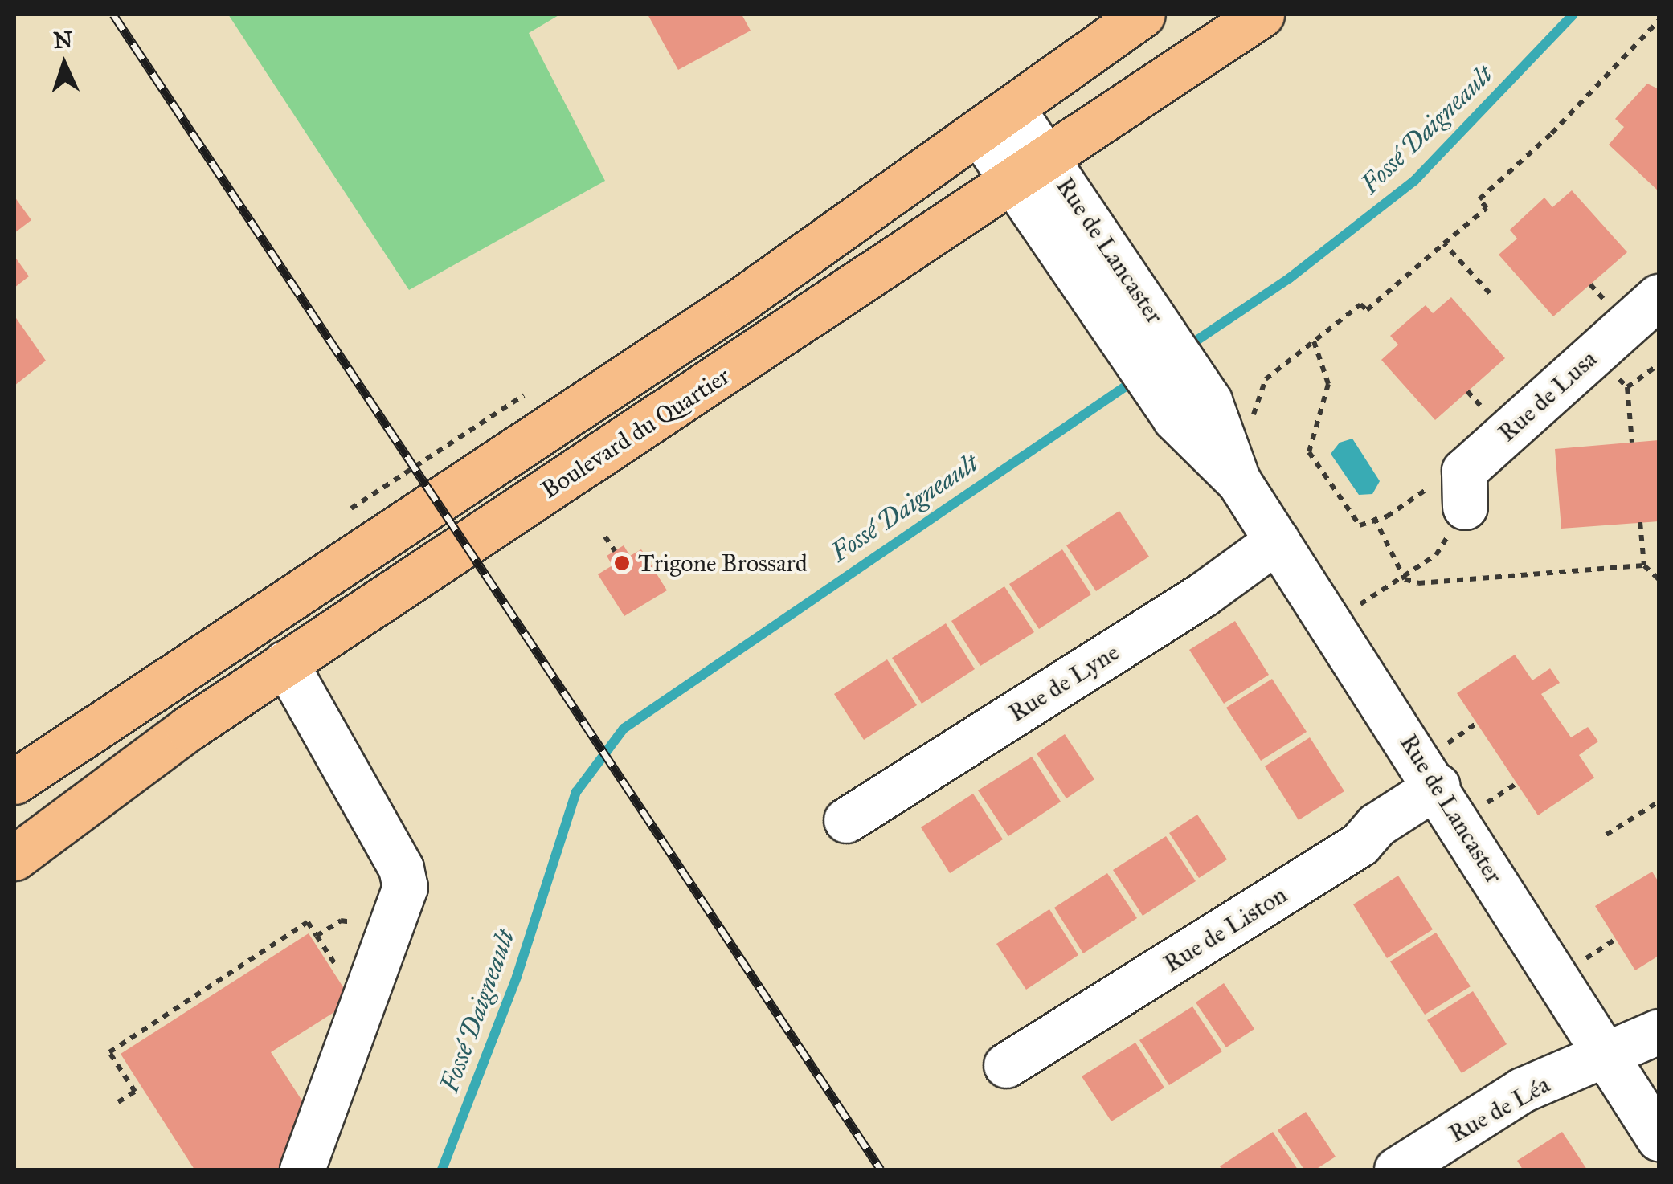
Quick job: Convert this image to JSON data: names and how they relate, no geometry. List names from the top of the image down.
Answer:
{
  "streets": {
    "main road": ["Boulevard du Quartier"],
    "street": [
      "Rue de Lancaster",
      "Rue de Lusa",
      "Rue de Lyne",
      "Rue de Liston",
      "Rue de Léa"
    ]
  },
  "crossings": [
    ["Rue de Lancaster", "Boulevard du Quartier"],
    ["Rue de Lancaster", "Rue de Lyne"],
    ["Rue de Lancaster", "Rue de Liston"],
    ["Rue de Lancaster", "Rue de Léa"]
  ],
  "water": ["Fossé Daigneault"],
  "places": ["Trigone Brossard"],
  "north": "top"
}
